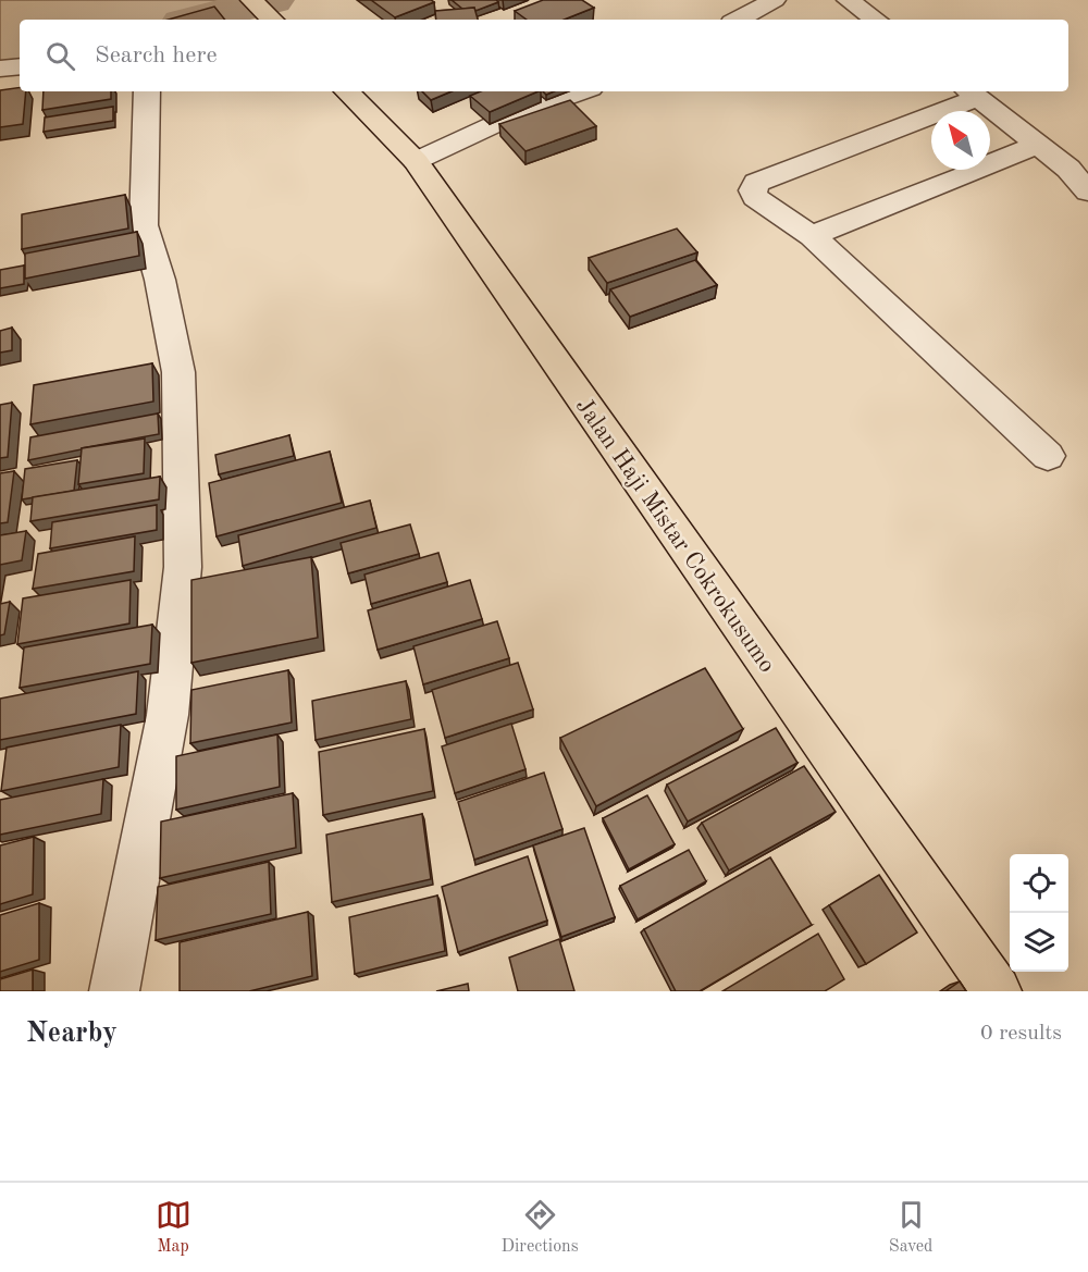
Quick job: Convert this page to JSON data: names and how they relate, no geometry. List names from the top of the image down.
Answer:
{
  "streets": {
    "main road": ["Jalan Haji Mistar Cokrokusumo"]
  },
  "north": "top left",
  "page": {
    "search": "Search here",
    "heading": ["Nearby", "0 results"],
    "nav": ["Map", "Directions", "Saved"]
  }
}
